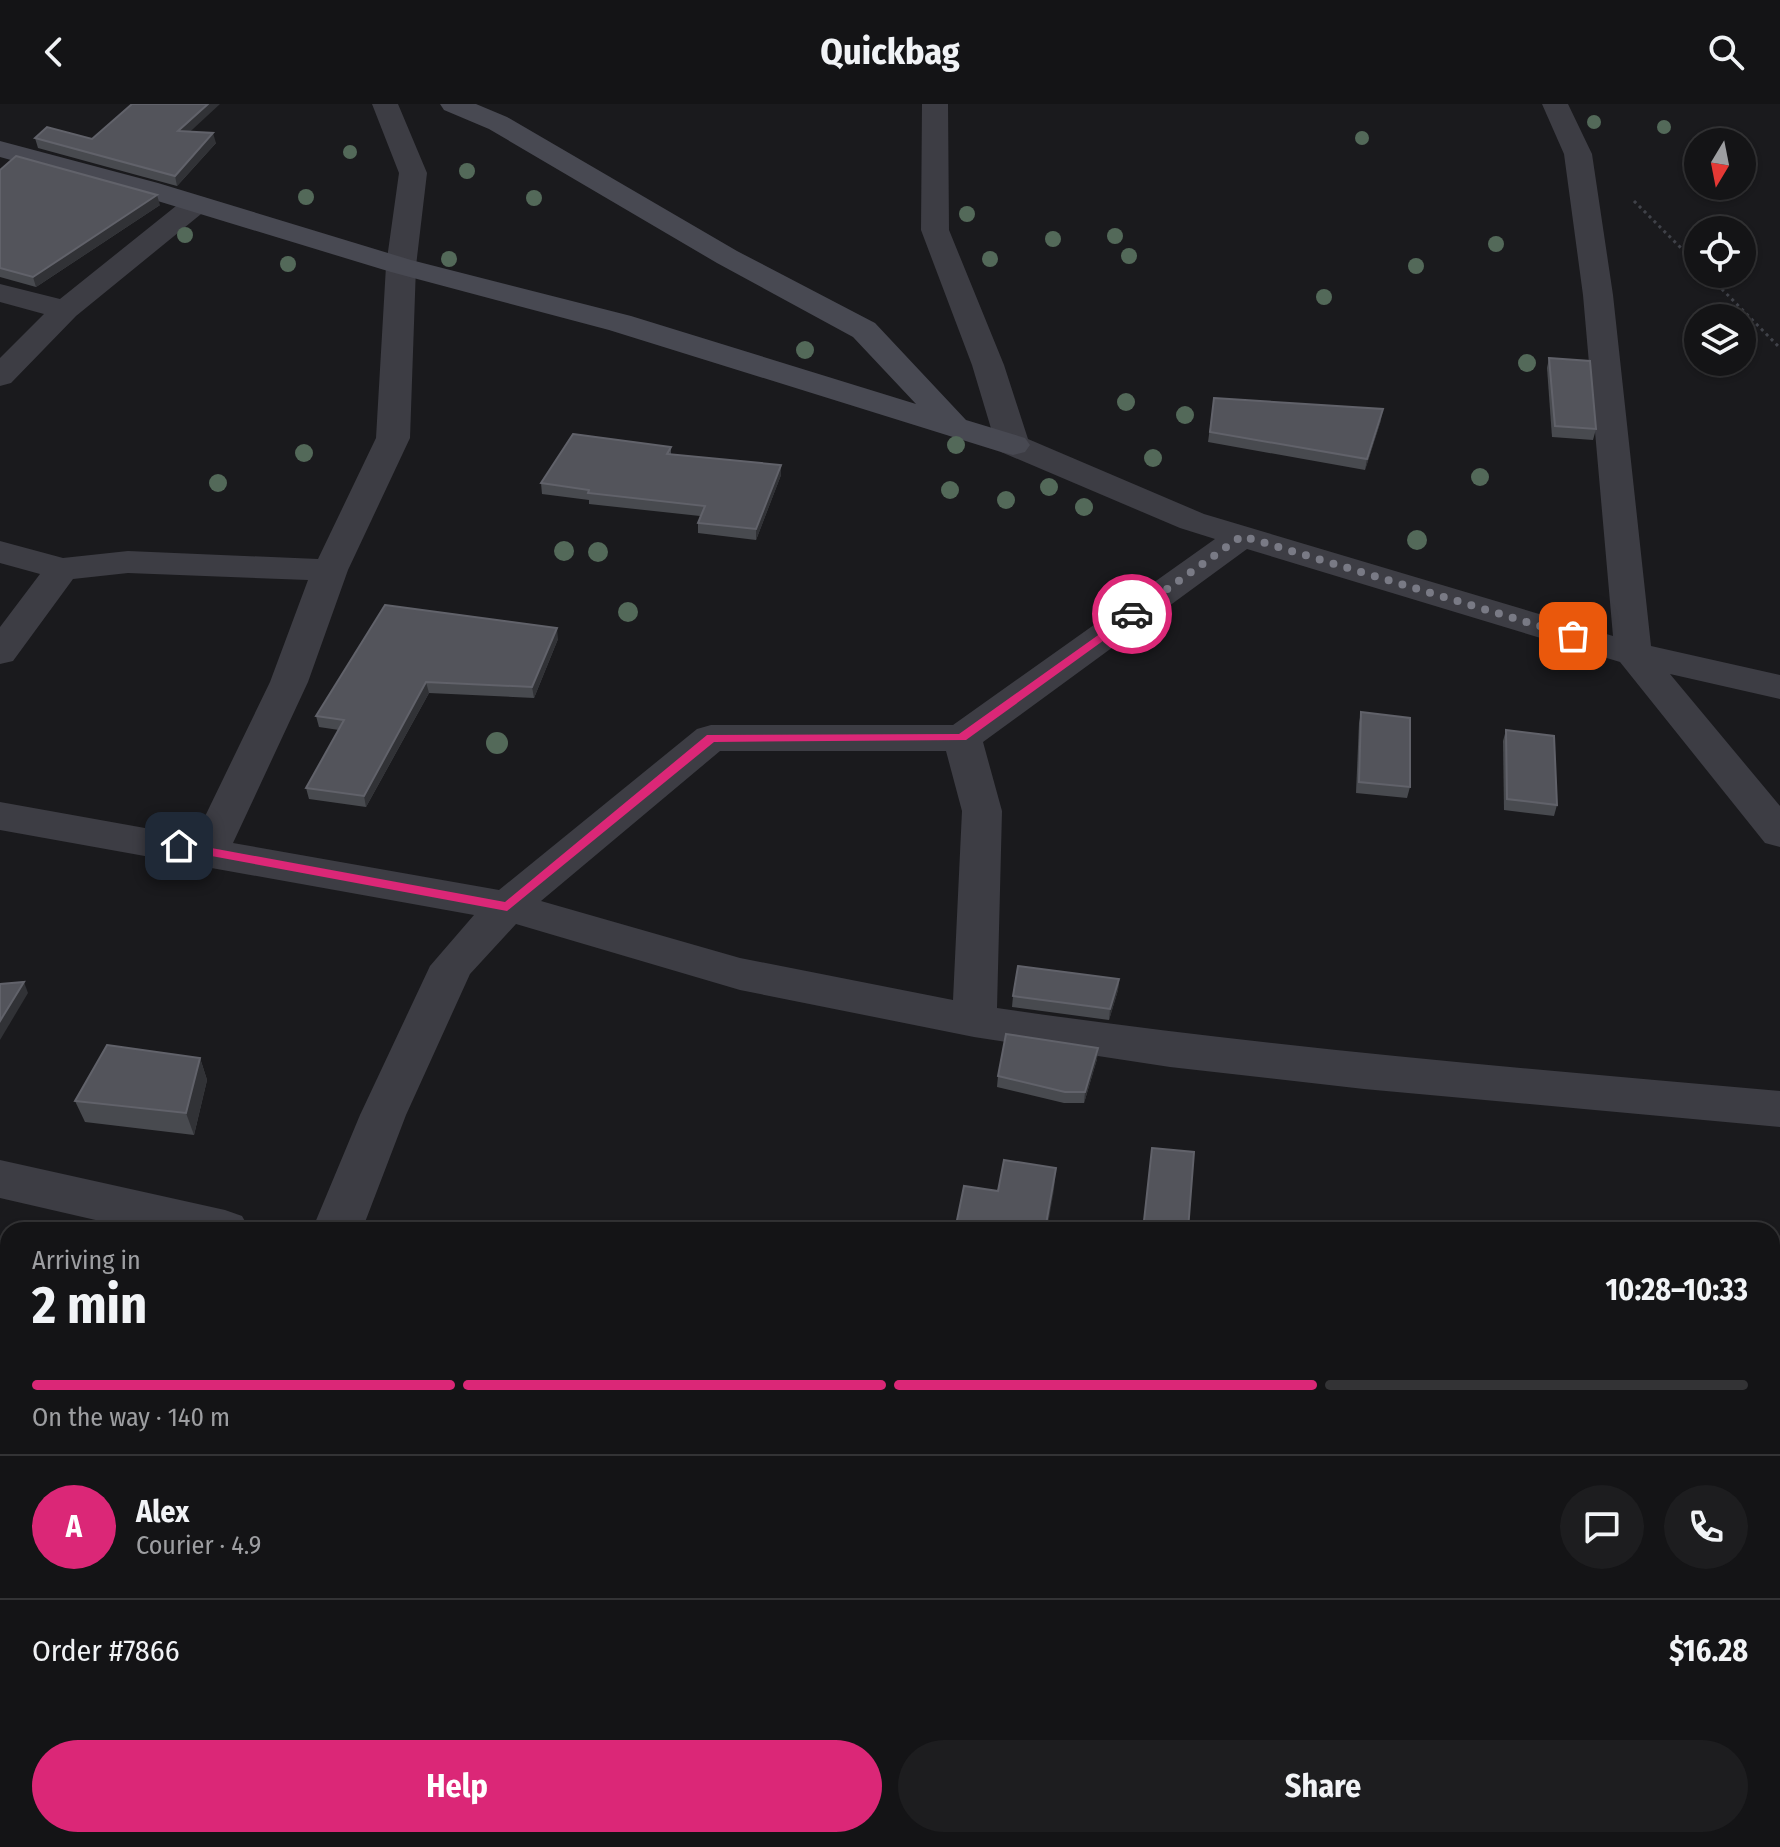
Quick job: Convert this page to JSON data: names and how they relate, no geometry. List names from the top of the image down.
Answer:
{
  "north": "bottom",
  "page": {
    "header": "Quickbag",
    "heading": ["2 min", "Arriving in", "10:28–10:33"],
    "panel": [
      "Alex",
      "Courier · 4.9",
      "Order #7866",
      "$16.28"
    ],
    "bar": "On the way · 140 m",
    "round": "A",
    "buttons": ["Help", "Share"]
  }
}
